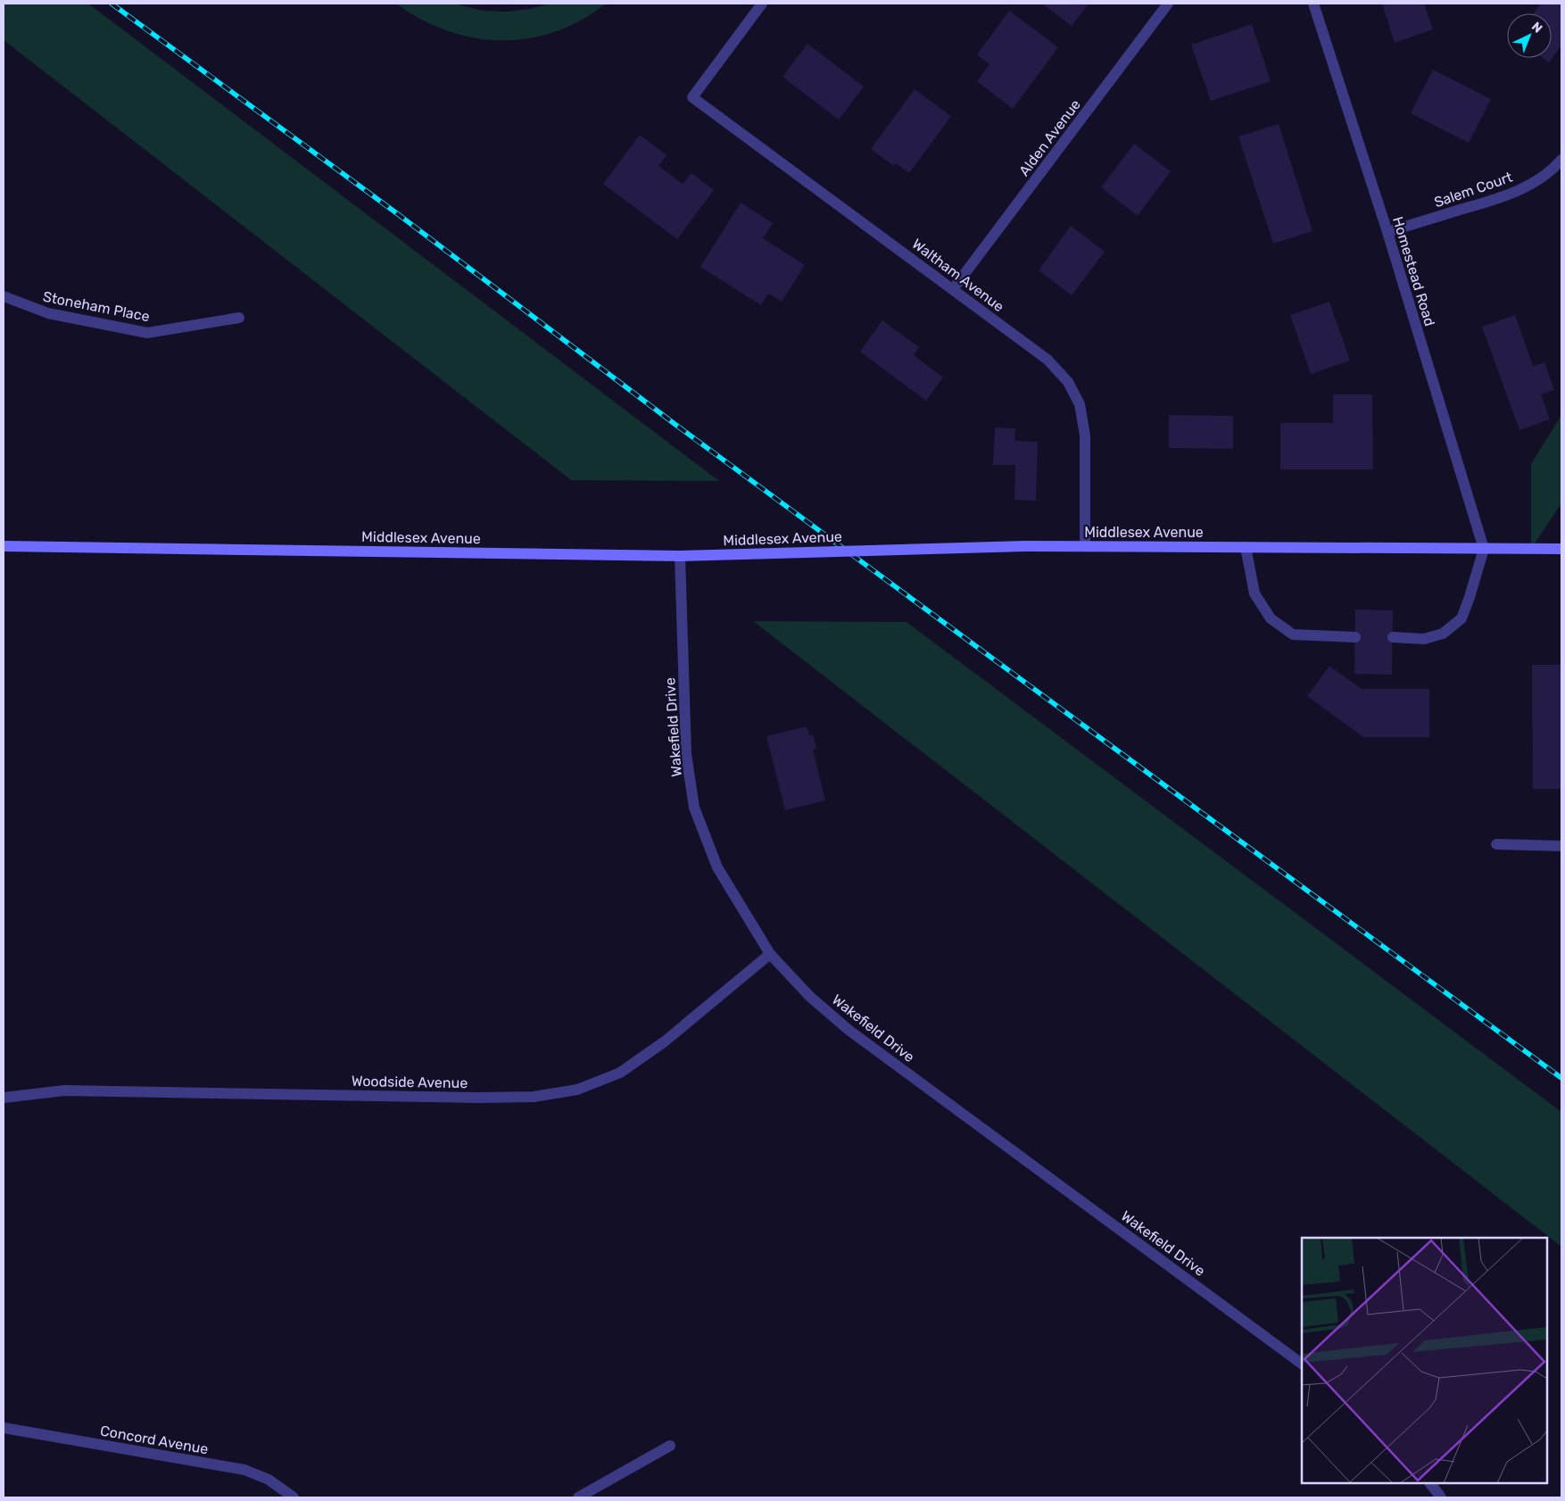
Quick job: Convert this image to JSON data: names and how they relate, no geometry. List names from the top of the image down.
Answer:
{
  "streets": {
    "main road": ["Middlesex Avenue"],
    "street": [
      "Alden Avenue",
      "Salem Court",
      "Homestead Road",
      "Waltham Avenue",
      "Stoneham Place",
      "Wakefield Drive",
      "Woodside Avenue",
      "Concord Avenue"
    ]
  },
  "crossings": [
    ["Alden Avenue", "Waltham Avenue"],
    ["Salem Court", "Homestead Road"],
    ["Homestead Road", "Middlesex Avenue"],
    ["Waltham Avenue", "Middlesex Avenue"],
    ["Middlesex Avenue", "Wakefield Drive"],
    ["Wakefield Drive", "Woodside Avenue"]
  ],
  "north": "top right"
}
